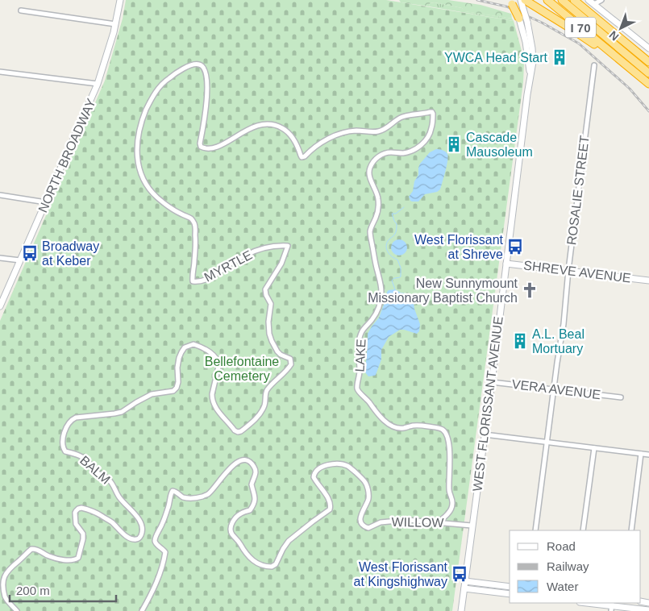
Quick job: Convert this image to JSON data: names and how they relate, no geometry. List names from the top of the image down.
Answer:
{
  "streets": {
    "highway": ["I 70"],
    "main road": ["NORTH BROADWAY", "SHREVE AVENUE", "WEST FLORISSANT AVENUE"],
    "street": [
      "ROSALIE STREET",
      "MYRTLE",
      "LAKE",
      "VERA AVENUE",
      "BALM",
      "WILLOW"
    ]
  },
  "crossings": [
    ["ROSALIE STREET", "SHREVE AVENUE"],
    ["ROSALIE STREET", "VERA AVENUE"],
    ["MYRTLE", "LAKE"],
    ["MYRTLE", "BALM"],
    ["SHREVE AVENUE", "WEST FLORISSANT AVENUE"],
    ["LAKE", "WILLOW"],
    ["VERA AVENUE", "WEST FLORISSANT AVENUE"],
    ["WEST FLORISSANT AVENUE", "WILLOW"]
  ],
  "parks": ["Bellefontaine Cemetery"],
  "places": {
    "building": ["YWCA Head Start", "Cascade Mausoleum", "A.L. Beal Mortuary"],
    "bus stop": ["West Florissant at Shreve", "Broadway at Keber", "West Florissant at Kingshighway"],
    "church": ["New Sunnymount Missionary Baptist Church"]
  },
  "legend": ["Road", "Railway", "Water"],
  "scale_bar": "200 m",
  "north": "bottom left"
}
